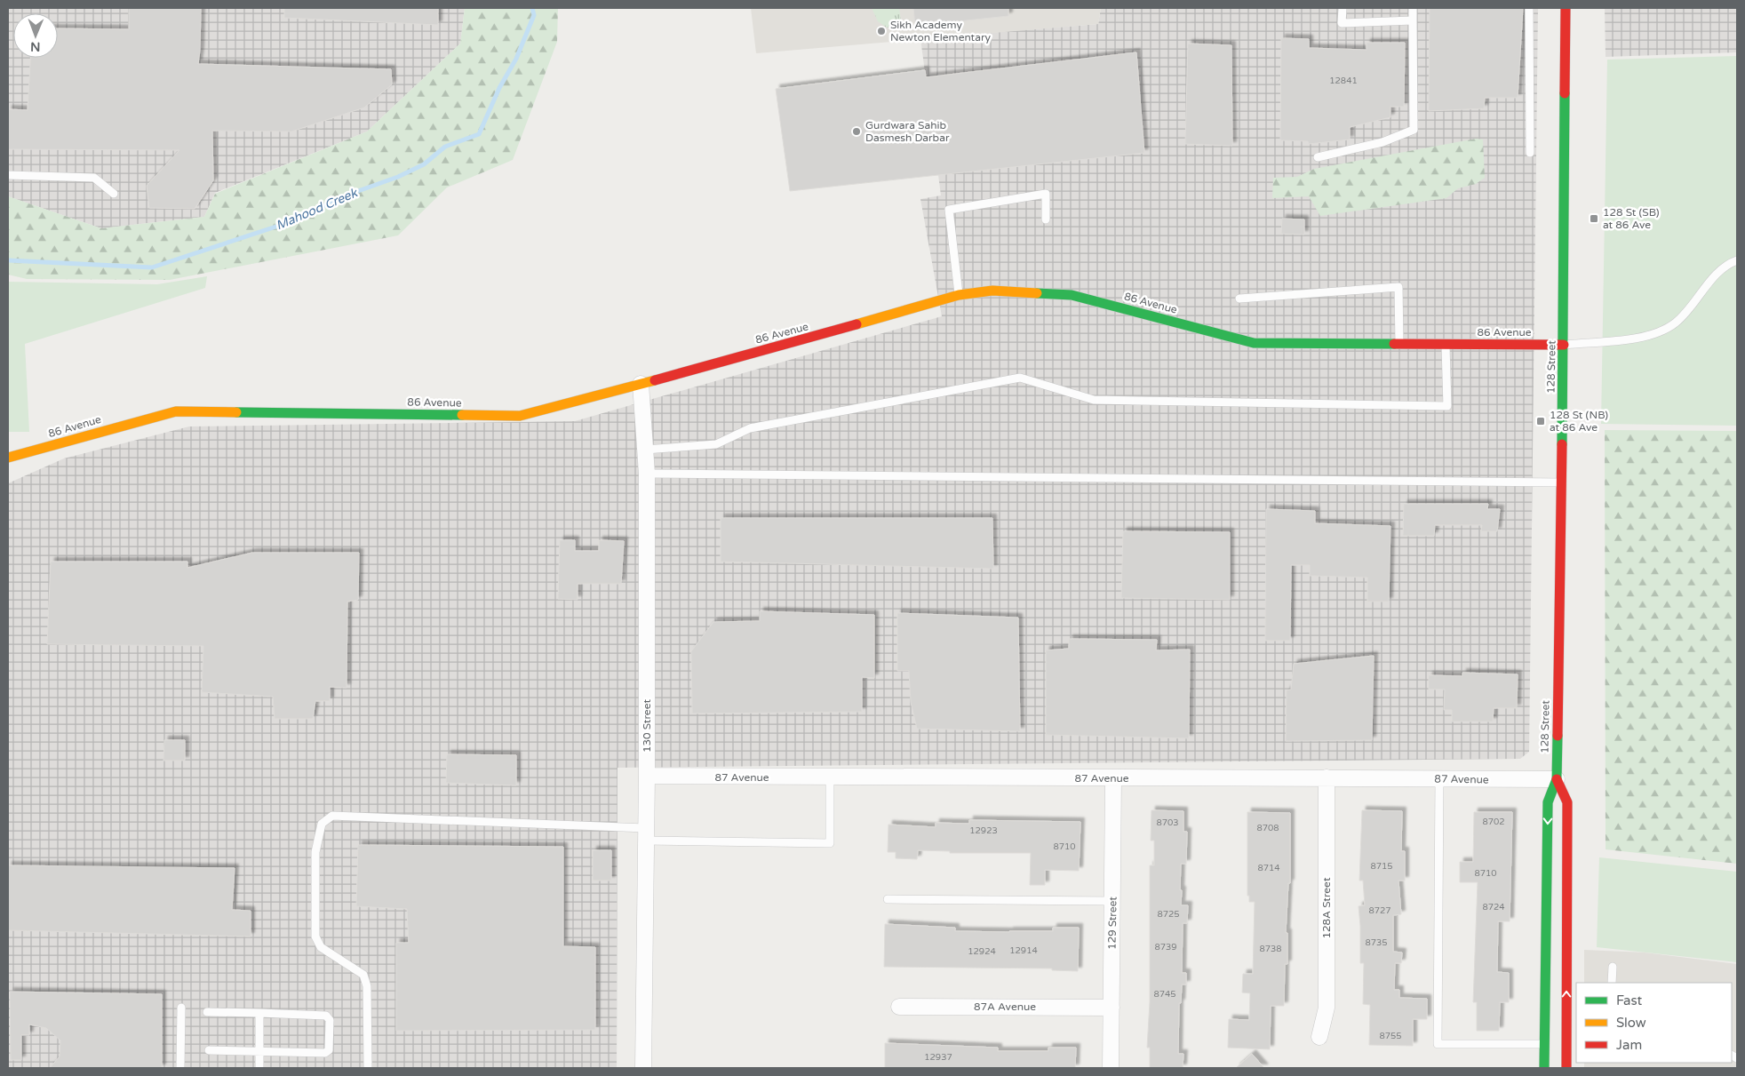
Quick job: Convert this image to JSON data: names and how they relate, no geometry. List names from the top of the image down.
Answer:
{
  "streets": {
    "street": [
      "86 Avenue",
      "128 Street",
      "130 Street",
      "87 Avenue",
      "128A Street",
      "129 Street",
      "87A Avenue"
    ]
  },
  "crossings": [
    ["86 Avenue", "128 Street"],
    ["86 Avenue", "130 Street"],
    ["128 Street", "87 Avenue"],
    ["130 Street", "87 Avenue"],
    ["87 Avenue", "128A Street"],
    ["87 Avenue", "129 Street"],
    ["129 Street", "87A Avenue"]
  ],
  "water": ["Mahood Creek"],
  "places": {
    "other": ["Sikh Academy Newton Elementary", "Gurdwara Sahib Dasmesh Darbar"],
    "transit": ["128 St (SB) at 86 Ave", "128 St (NB) at 86 Ave"]
  },
  "house_numbers": [
    "12841",
    "8702",
    "8703",
    "8708",
    "12923",
    "8710",
    "8715",
    "8714",
    "8710",
    "8724",
    "8727",
    "8725",
    "8735",
    "8739",
    "8738",
    "12914",
    "12924",
    "8745",
    "8755",
    "12937"
  ],
  "legend": ["Fast", "Slow", "Jam"],
  "north": "bottom"
}
